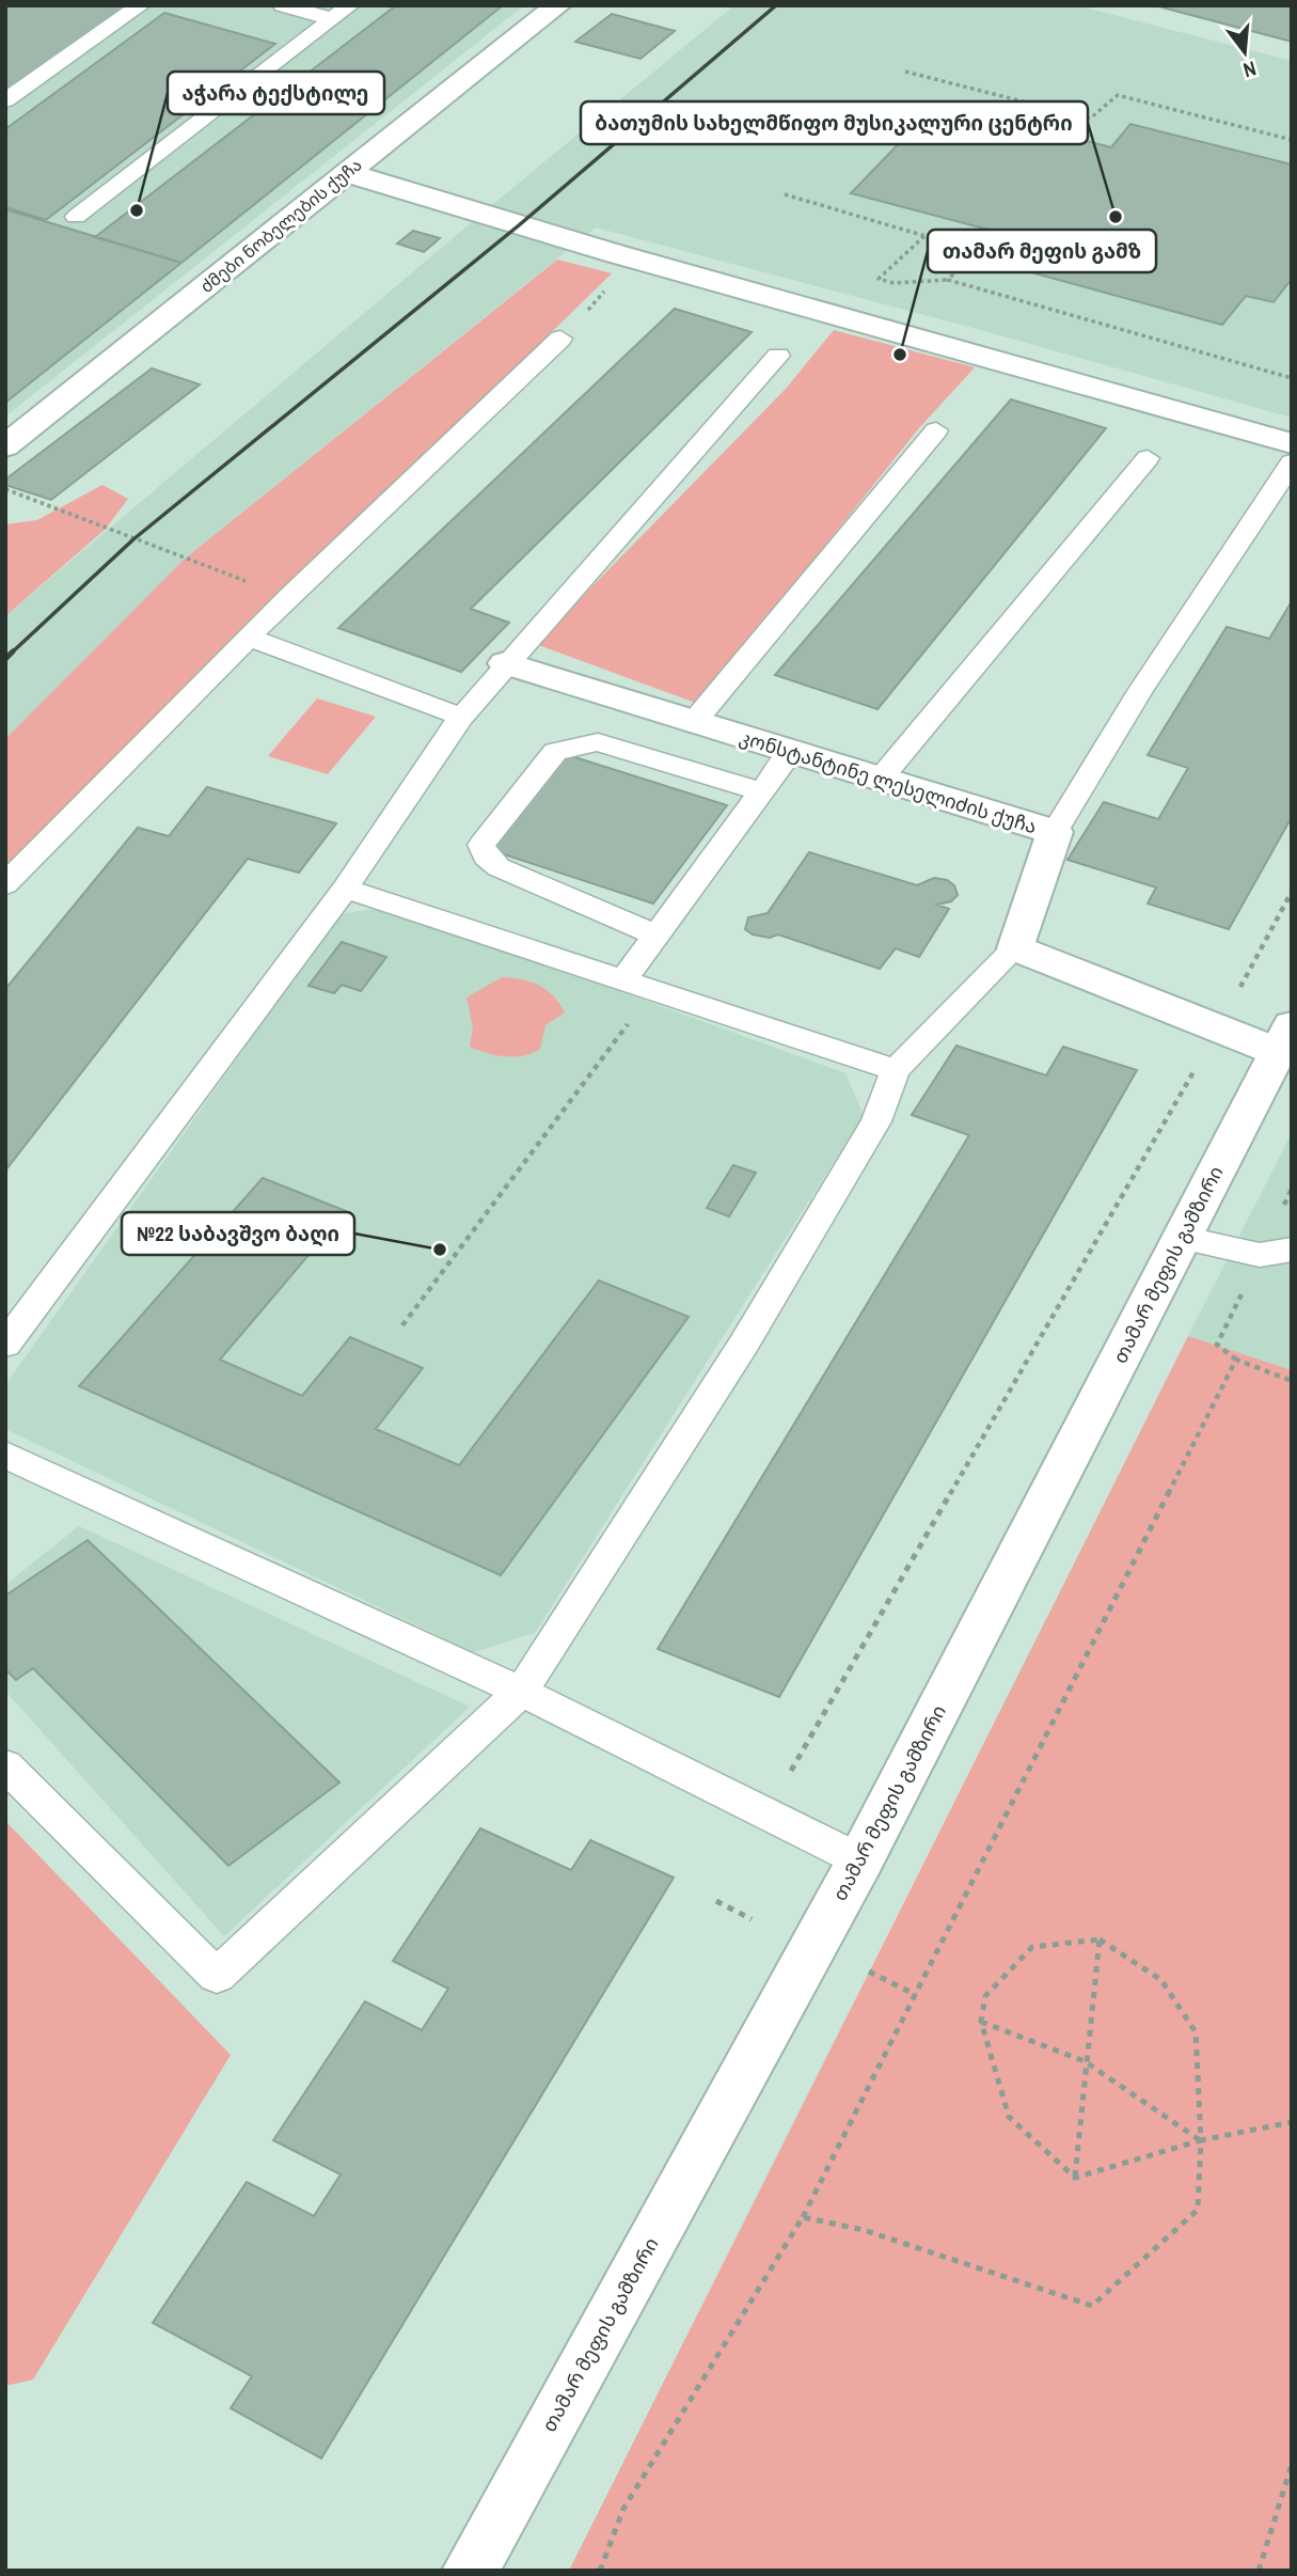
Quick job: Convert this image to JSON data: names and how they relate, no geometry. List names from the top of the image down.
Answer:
{
  "streets": {
    "street": ["ძმები ნობელების ქუჩა", "კონსტანტინე ლესელიძის ქუჩა", "თამარ მეფის გამზირი"]
  },
  "places": [
    "აჭარა ტექსტილე",
    "ბათუმის სახელმწიფო მუსიკალური ცენტრი",
    "თამარ მეფის გამზ",
    "№22 საბავშვო ბაღი"
  ],
  "north": "bottom"
}
